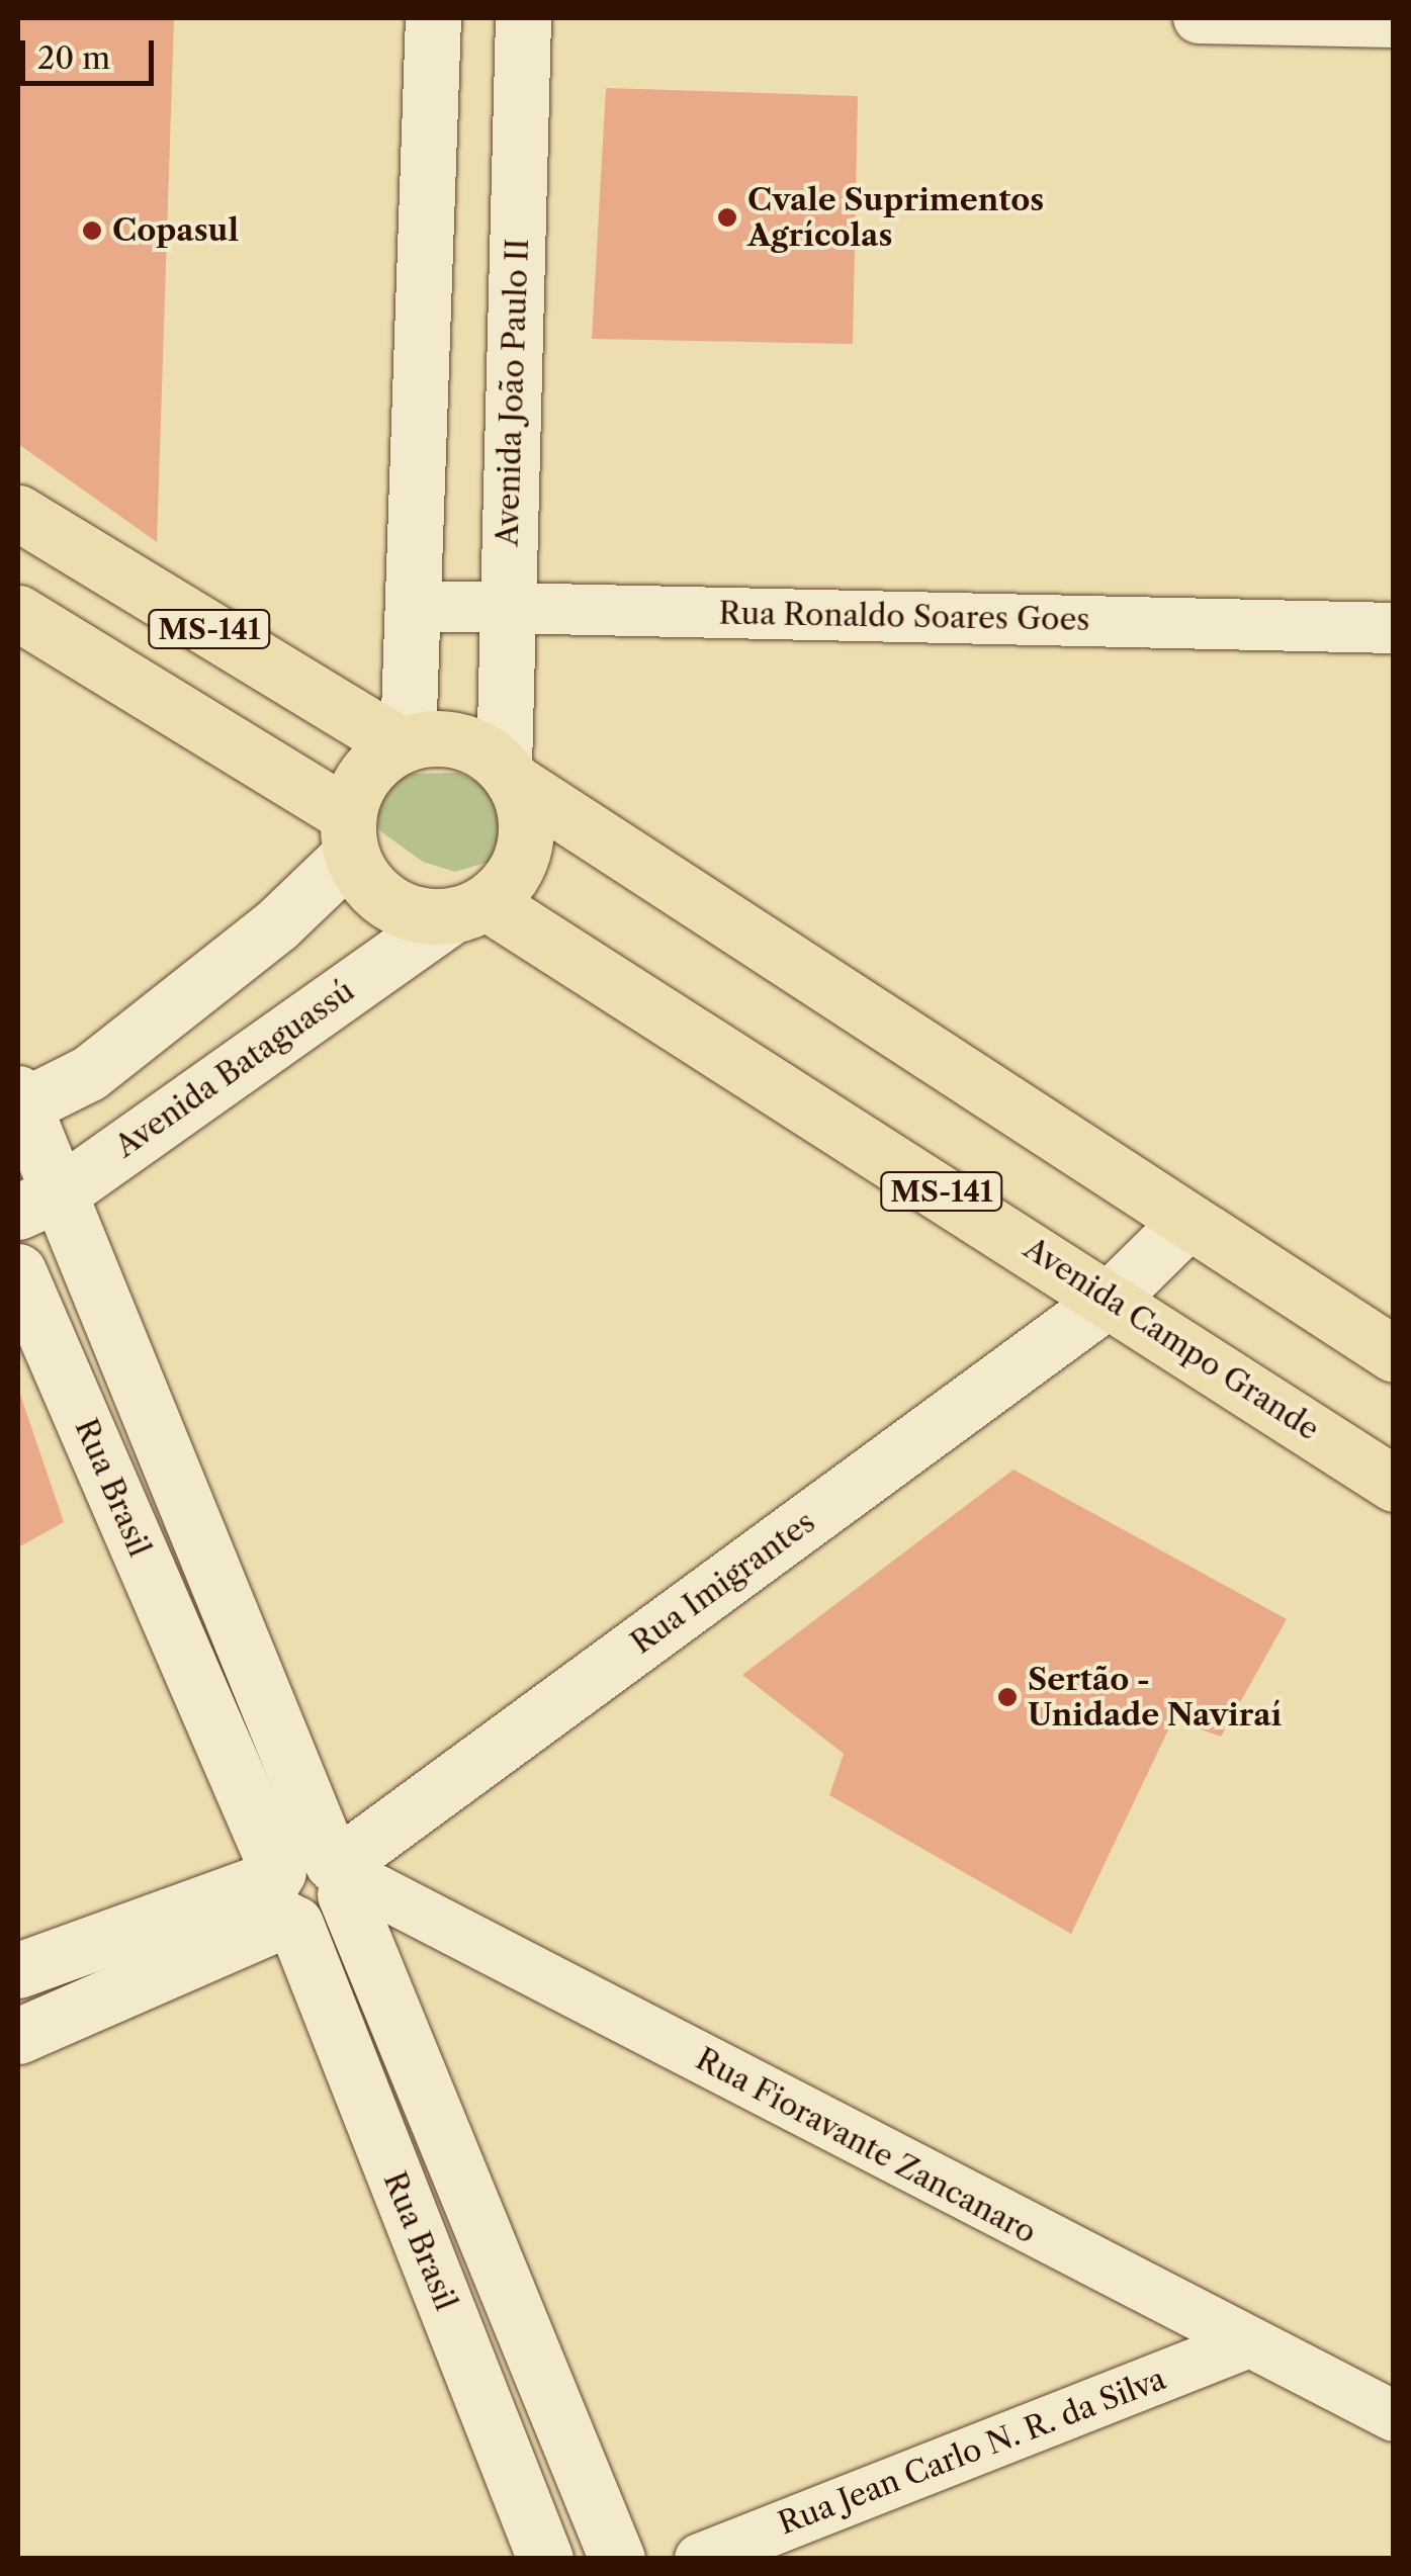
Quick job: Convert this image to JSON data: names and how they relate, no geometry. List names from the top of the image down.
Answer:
{
  "streets": {
    "main road": ["MS-141", "Avenida Campo Grande"],
    "street": [
      "Avenida João Paulo II",
      "Rua Ronaldo Soares Goes",
      "Avenida Bataguassú",
      "Rua Brasil",
      "Rua Imigrantes",
      "Rua Fioravante Zancanaro",
      "Rua Jean Carlo N. R. da Silva"
    ]
  },
  "crossings": [
    ["Avenida João Paulo II", "Rua Ronaldo Soares Goes"],
    ["Avenida João Paulo II", "MS-141"],
    ["Avenida João Paulo II", "Avenida Bataguassú"],
    ["Avenida João Paulo II", "Avenida Campo Grande"],
    ["MS-141", "Avenida Bataguassú"],
    ["MS-141", "Avenida Campo Grande"],
    ["Avenida Bataguassú", "Avenida Campo Grande"],
    ["Avenida Campo Grande", "Rua Imigrantes"],
    ["Rua Brasil", "Rua Imigrantes"],
    ["Rua Imigrantes", "Rua Fioravante Zancanaro"],
    ["Rua Fioravante Zancanaro", "Rua Jean Carlo N. R. da Silva"]
  ],
  "places": ["Cvale Suprimentos Agrícolas", "Copasul", "Sertão - Unidade Naviraí"],
  "scale_bar": "20 m"
}
